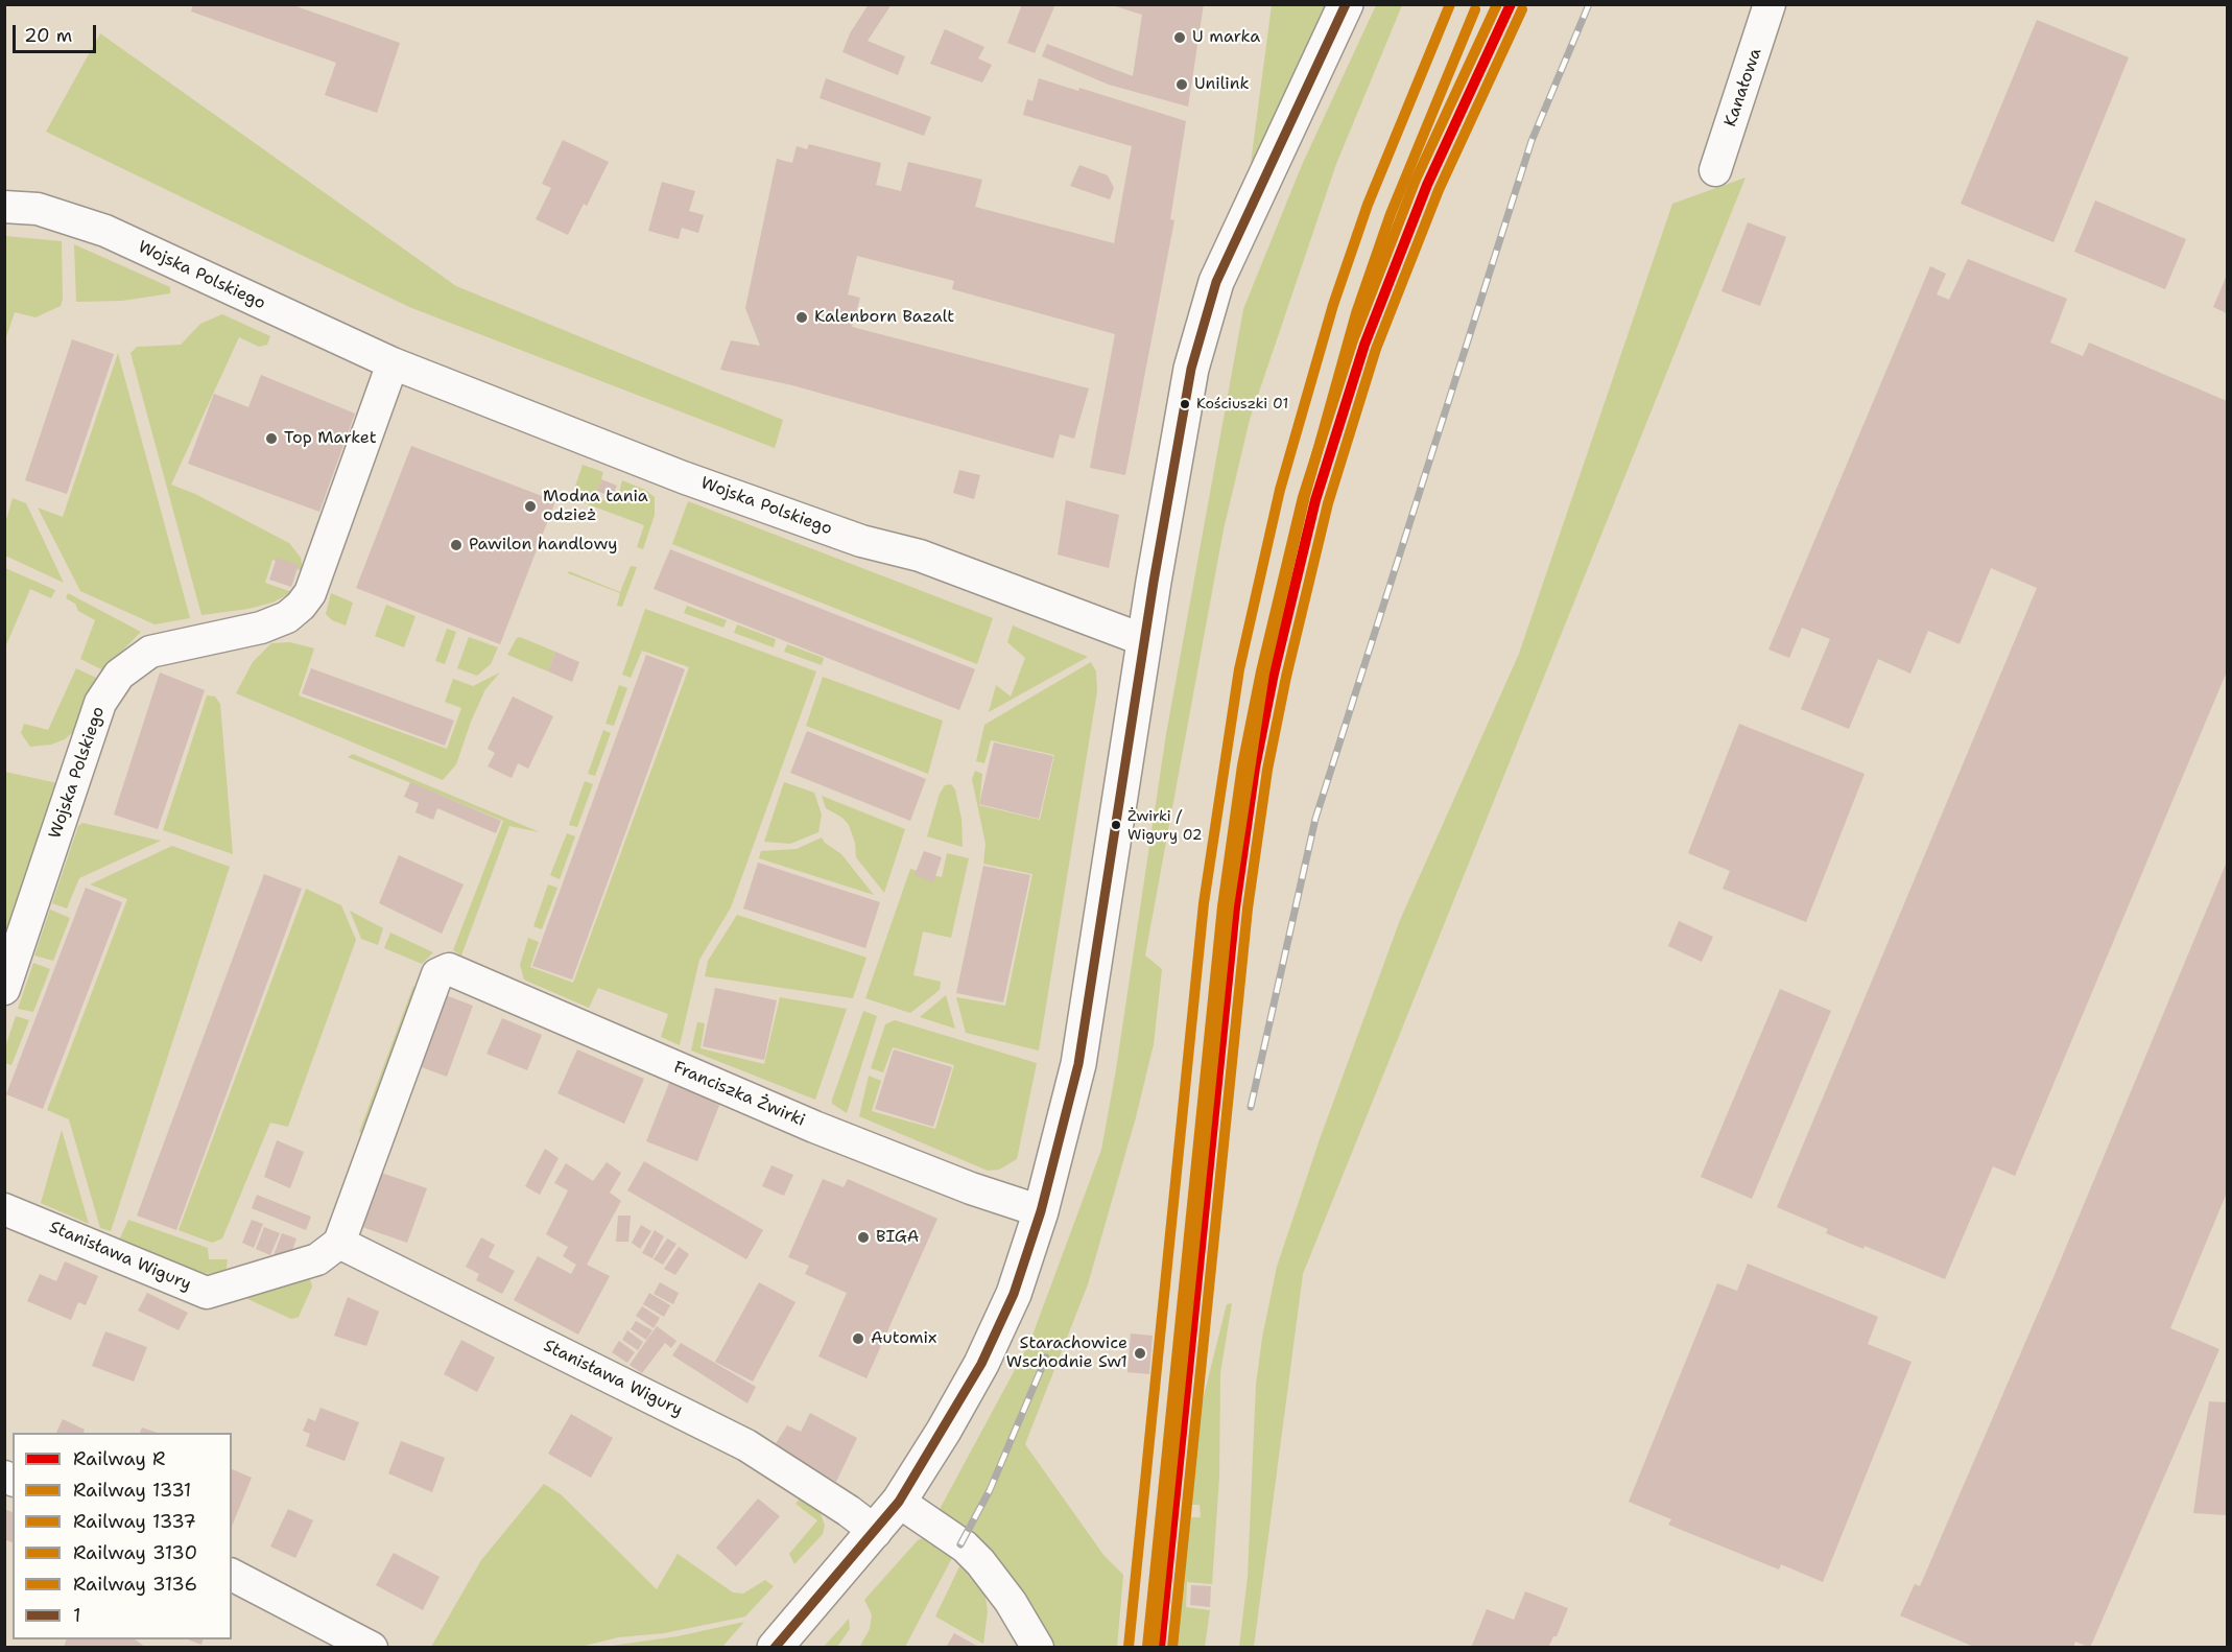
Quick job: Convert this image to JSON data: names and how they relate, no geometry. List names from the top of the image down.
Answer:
{
  "streets": {
    "street": [
      "Kanałowa",
      "Wojska Polskiego",
      "Franciszka Żwirki",
      "Stanisława Wigury"
    ]
  },
  "crossings": [
    ["Franciszka Żwirki", "Stanisława Wigury"]
  ],
  "places": [
    "U marka",
    "Unilink",
    "Kalenborn Bazalt",
    "Kościuszki 01",
    "Top Market",
    "Modna tania odzież",
    "Pawilon handlowy",
    "Żwirki / Wigury 02",
    "BIGA",
    "Automix",
    "Starachowice Wschodnie Sw1"
  ],
  "lines": [
    "rail line R",
    "rail line 1337",
    "rail line 3136",
    "transit line 1",
    "rail line 1331",
    "rail line 3130"
  ],
  "legend": [
    "Railway R",
    "Railway 1331",
    "Railway 1337",
    "Railway 3130",
    "Railway 3136",
    "1"
  ],
  "scale_bar": "20 m"
}
